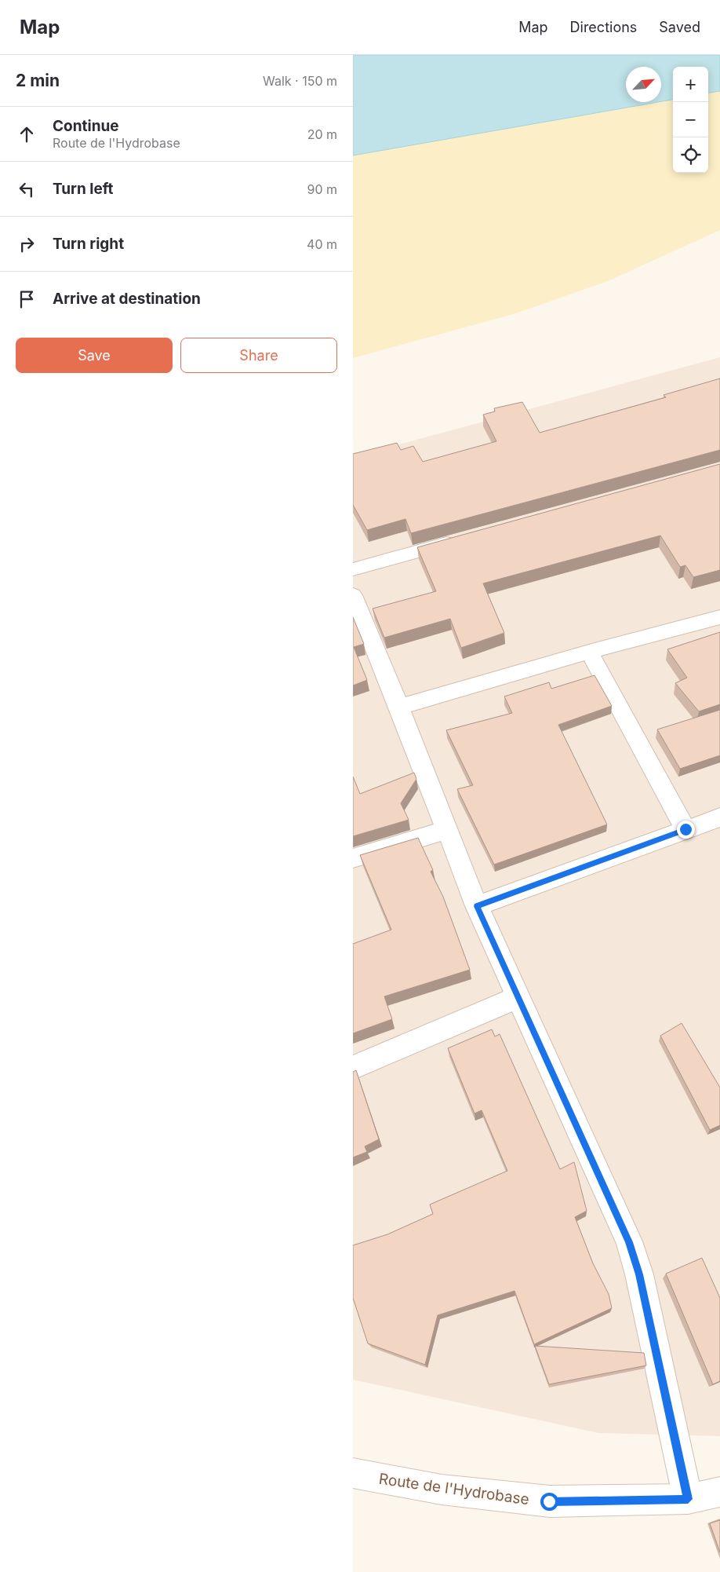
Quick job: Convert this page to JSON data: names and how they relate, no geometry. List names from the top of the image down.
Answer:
{
  "streets": {
    "street": ["Route de l'Hydrobase"]
  },
  "north": "top right",
  "page": {
    "header": "Map",
    "nav": ["Map", "Directions", "Saved"],
    "heading": ["2 min", "Walk · 150 m"],
    "map_buttons": ["+", "−"],
    "list": [
      ["Continue", "Route de l'Hydrobase", "20 m"],
      ["Turn left", "90 m"],
      ["Turn right", "40 m"],
      "Arrive at destination"
    ],
    "buttons": ["Save", "Share"]
  }
}
